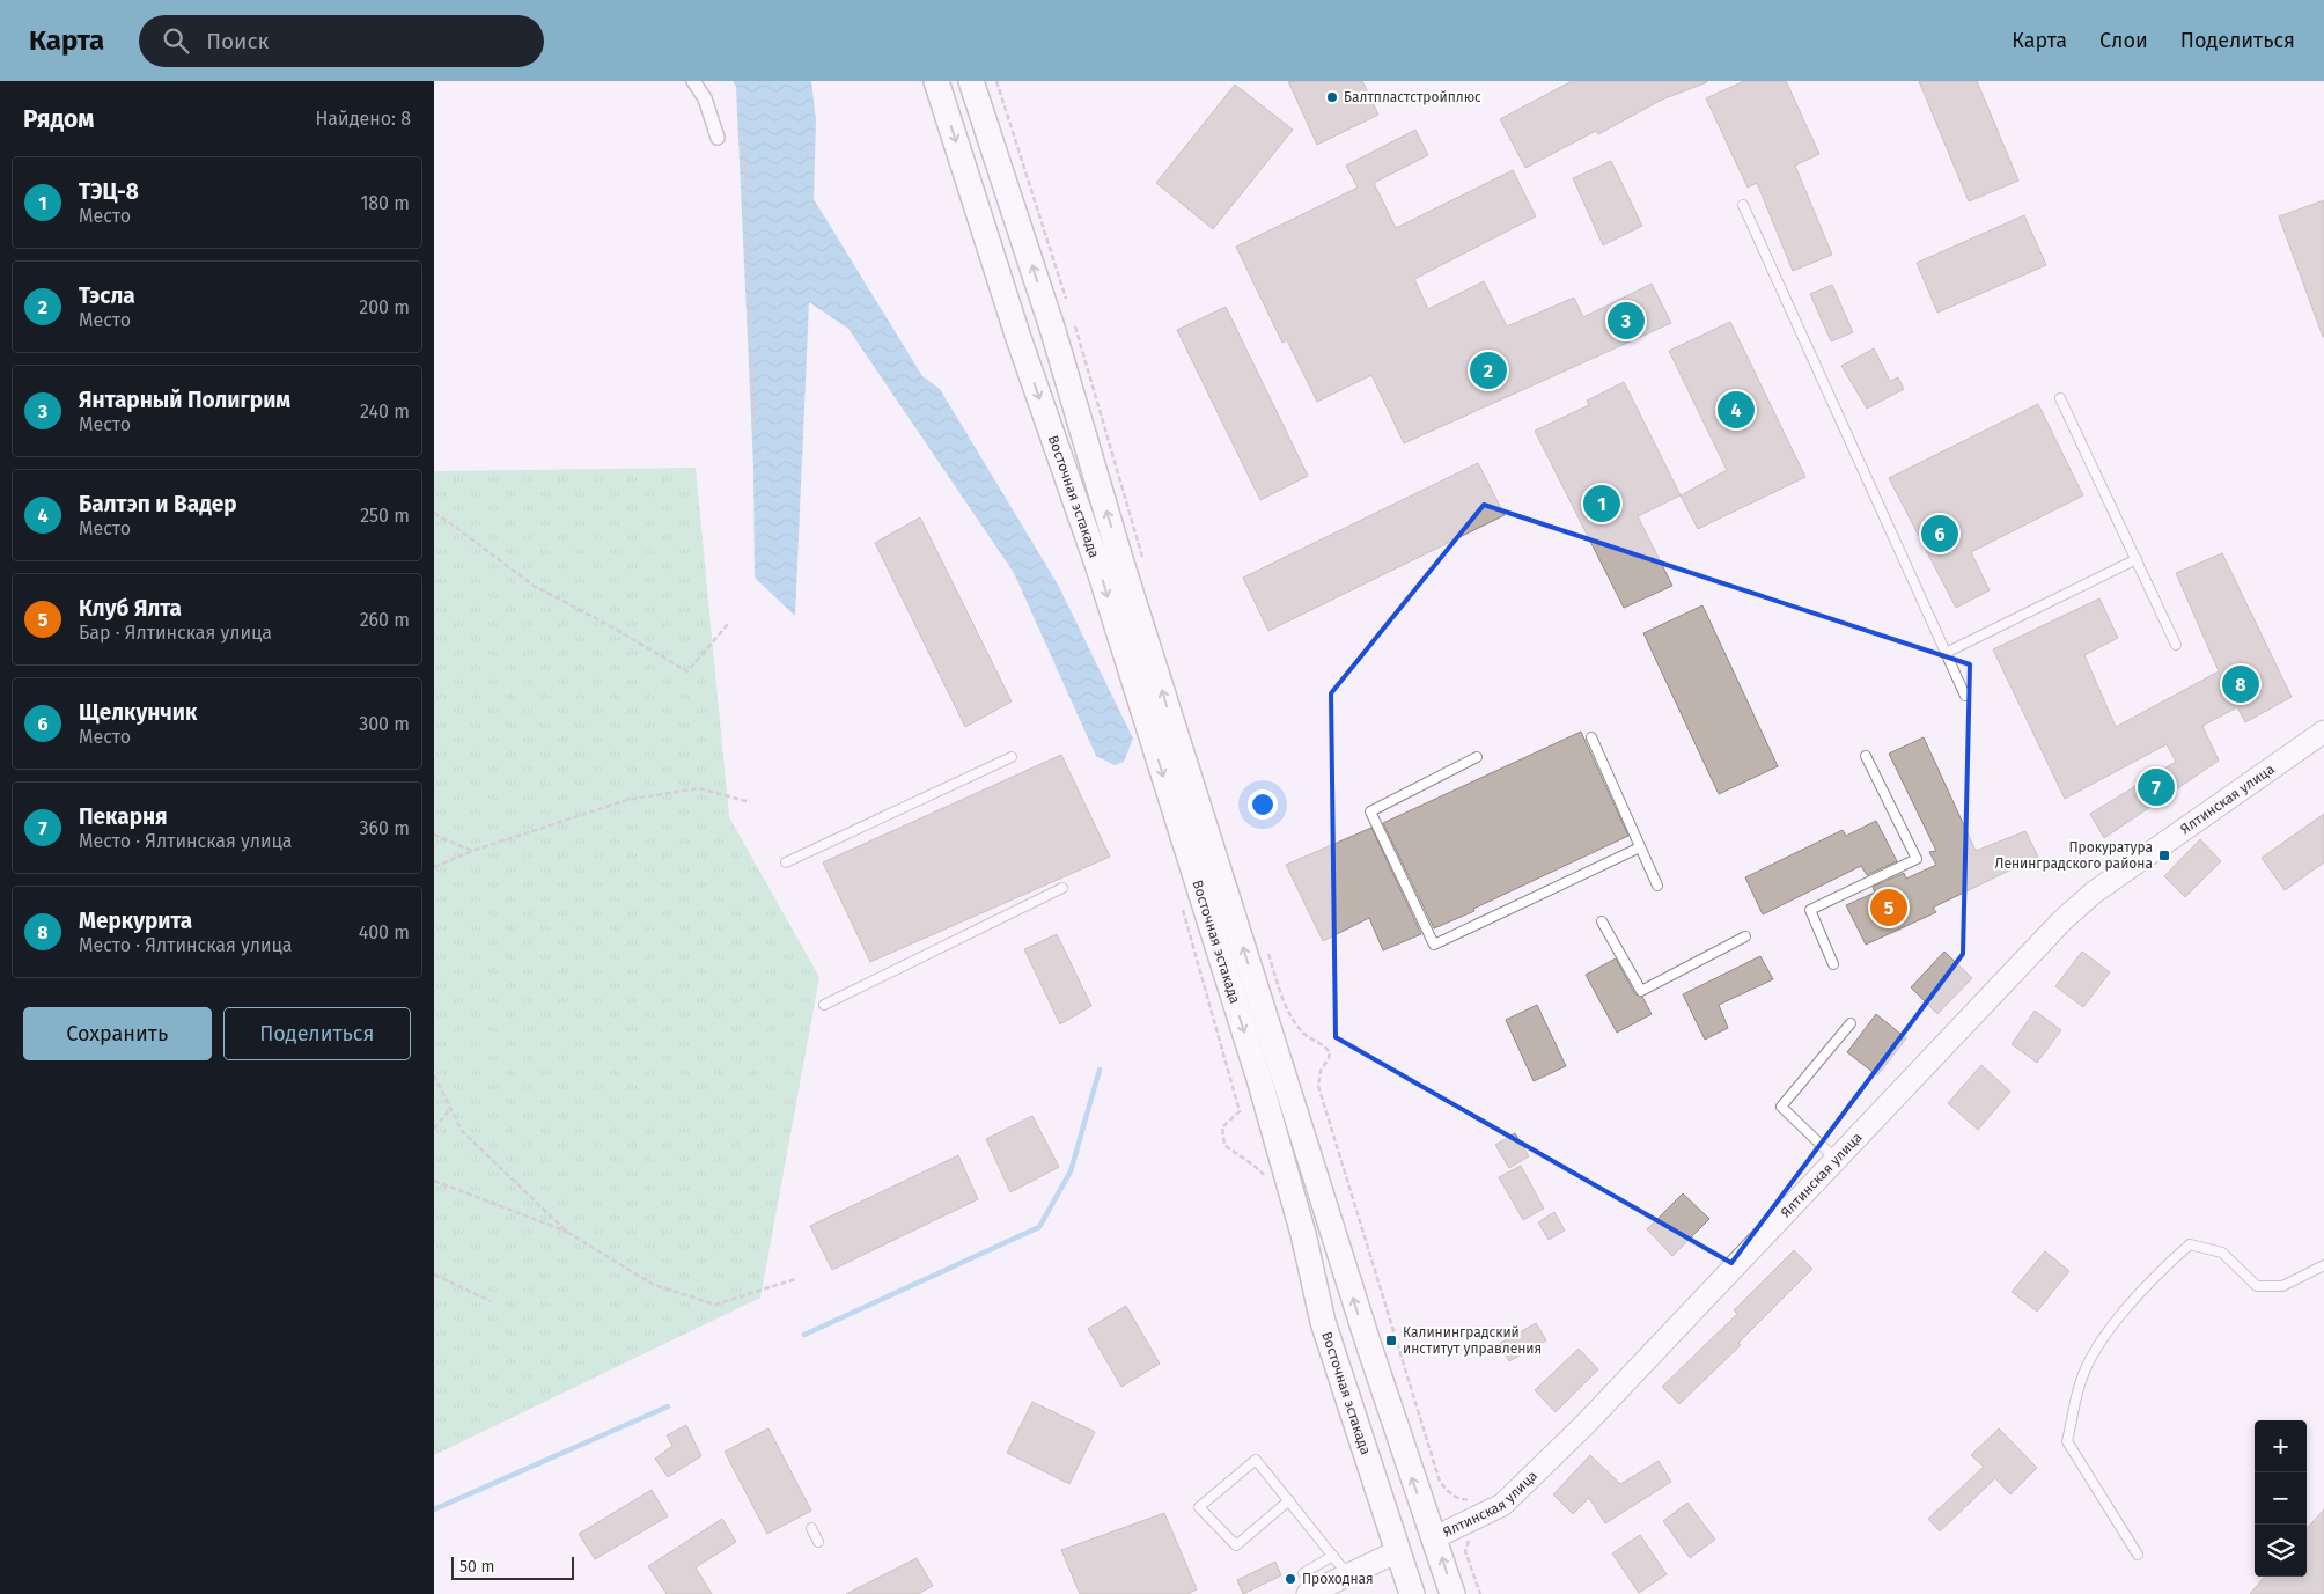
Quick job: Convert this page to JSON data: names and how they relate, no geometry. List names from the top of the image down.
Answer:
{
  "streets": {
    "main road": ["Восточная эстакада", "Ялтинская улица"]
  },
  "crossings": [
    ["Восточная эстакада", "Ялтинская улица"]
  ],
  "places": {
    "other": ["Балтпластстройплюс", "Проходная"],
    "transit": ["Прокуратура Ленинградского района", "Калининградский институт управления"]
  },
  "scale_bar": "50 m",
  "page": {
    "header": "Карта",
    "search": "Поиск",
    "nav": ["Карта", "Слои", "Поделиться"],
    "heading": ["Рядом", "Найдено: 8"],
    "list": [
      {
        "mark": "1",
        "name": "ТЭЦ-8",
        "note": "Место",
        "value": "180 m"
      },
      {
        "mark": "2",
        "name": "Тэсла",
        "note": "Место",
        "value": "200 m"
      },
      {
        "mark": "3",
        "name": "Янтарный Полигрим",
        "note": "Место",
        "value": "240 m"
      },
      {
        "mark": "4",
        "name": "Балтэп и Вадер",
        "note": "Место",
        "value": "250 m"
      },
      {
        "mark": "5",
        "name": "Клуб Ялта",
        "note": "Бар · Ялтинская улица",
        "value": "260 m"
      },
      {
        "mark": "6",
        "name": "Щелкунчик",
        "note": "Место",
        "value": "300 m"
      },
      {
        "mark": "7",
        "name": "Пекарня",
        "note": "Место · Ялтинская улица",
        "value": "360 m"
      },
      {
        "mark": "8",
        "name": "Меркурита",
        "note": "Место · Ялтинская улица",
        "value": "400 m"
      }
    ],
    "pins": [
      "3",
      "2",
      "4",
      "1",
      "6",
      "8",
      "7",
      "5"
    ],
    "buttons": ["Сохранить", "Поделиться"],
    "map_buttons": ["+", "−"],
    "scale": "50 m"
  }
}
